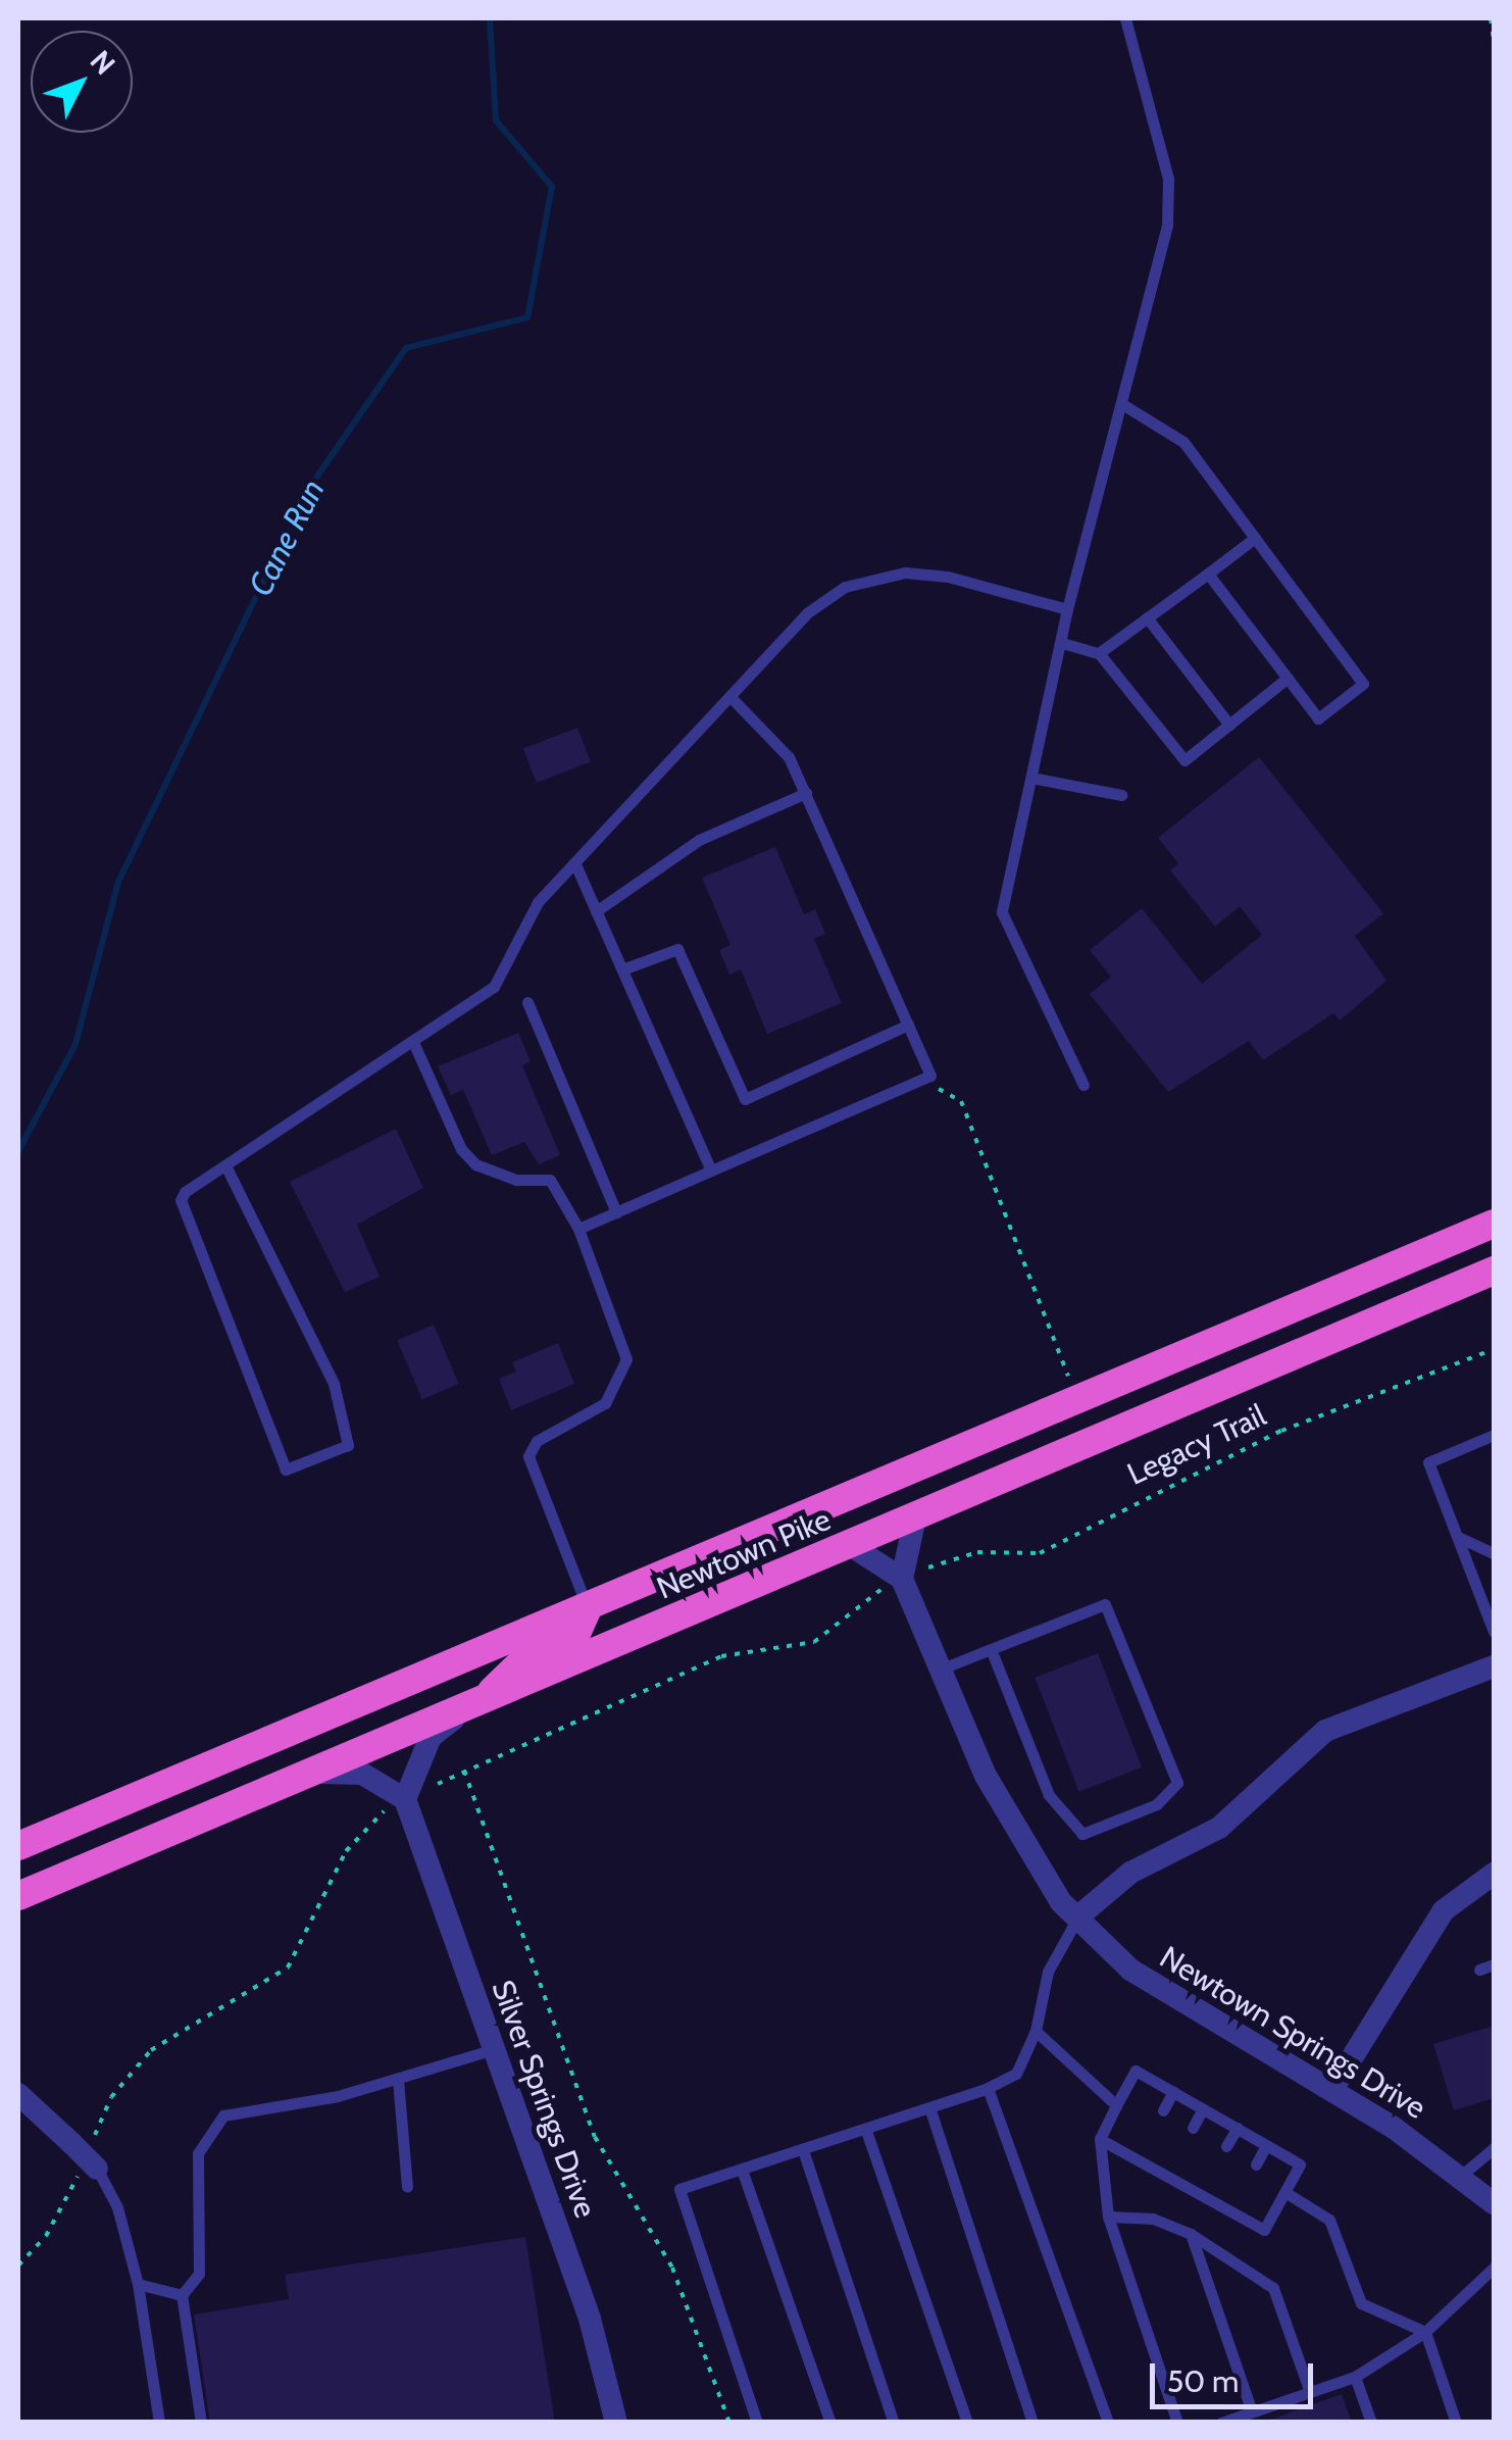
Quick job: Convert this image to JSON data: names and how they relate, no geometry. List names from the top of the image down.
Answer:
{
  "streets": {
    "highway": ["Newtown Pike"],
    "street": ["Newtown Springs Drive", "Silver Springs Drive"],
    "path": ["Legacy Trail"]
  },
  "crossings": [
    ["Legacy Trail", "Newtown Springs Drive"]
  ],
  "water": ["Cane Run"],
  "scale_bar": "50 m",
  "north": "top right"
}
